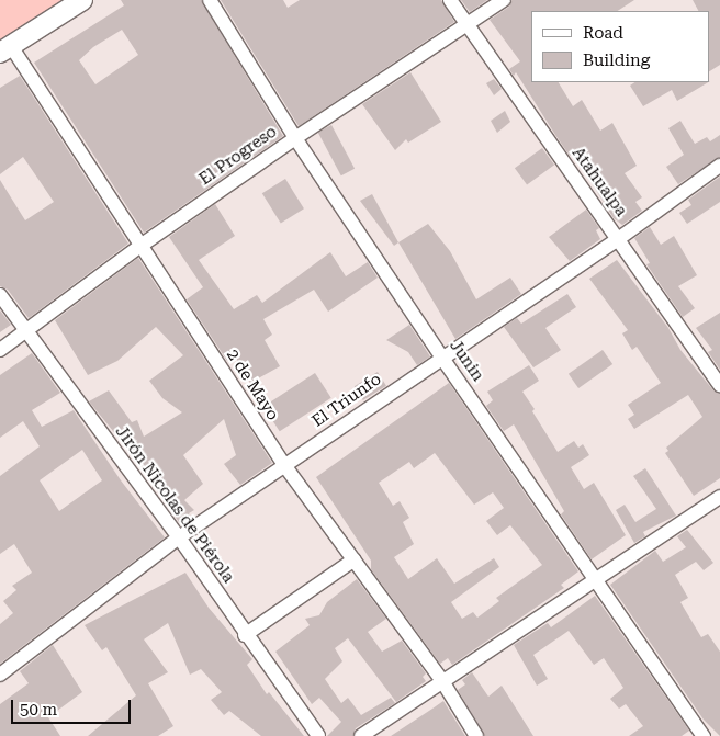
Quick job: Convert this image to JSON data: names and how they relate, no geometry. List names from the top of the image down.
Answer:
{
  "streets": {
    "street": [
      "El Progreso",
      "Atahualpa",
      "Junin",
      "2 de Mayo",
      "El Triunfo",
      "Jirón Nicolas de Piérola"
    ]
  },
  "crossings": [
    ["El Progreso", "Atahualpa"],
    ["El Progreso", "Junin"],
    ["El Progreso", "2 de Mayo"],
    ["El Progreso", "Jirón Nicolas de Piérola"],
    ["Atahualpa", "El Triunfo"],
    ["Junin", "El Triunfo"],
    ["2 de Mayo", "El Triunfo"],
    ["El Triunfo", "Jirón Nicolas de Piérola"]
  ],
  "legend": ["Road", "Building"],
  "scale_bar": "50 m"
}
